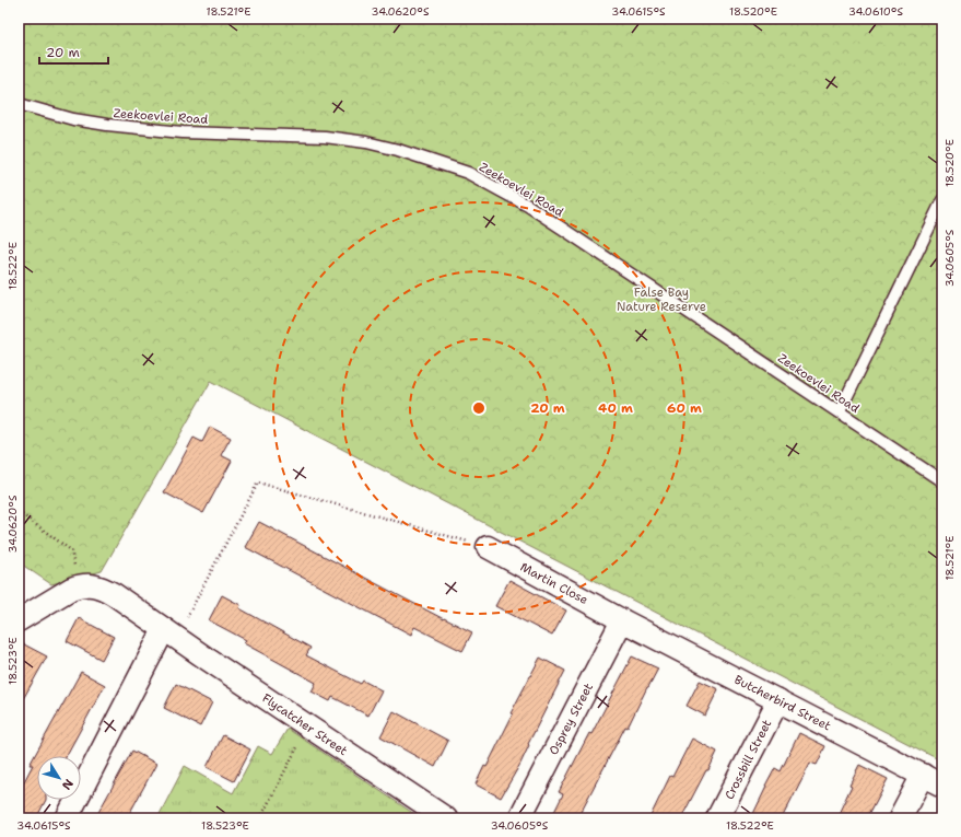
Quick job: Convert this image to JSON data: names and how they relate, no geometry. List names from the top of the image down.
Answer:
{
  "streets": {
    "street": [
      "Martin Close",
      "Butcherbird Street",
      "Osprey Street",
      "Flycatcher Street",
      "Crossbill Street"
    ],
    "lane": ["Zeekoevlei Road"]
  },
  "crossings": [
    ["Martin Close", "Butcherbird Street"],
    ["Martin Close", "Osprey Street"],
    ["Butcherbird Street", "Osprey Street"],
    ["Butcherbird Street", "Crossbill Street"]
  ],
  "parks": ["False Bay Nature Reserve"],
  "scale_bar": "20 m",
  "north": "bottom right",
  "coordinates": [
    "18.521°E",
    "34.0620°S",
    "34.0615°S",
    "18.520°E",
    "34.0610°S",
    "34.0605°S",
    "18.522°E",
    "18.523°E"
  ],
  "rings": ["20 m", "40 m", "60 m"]
}
